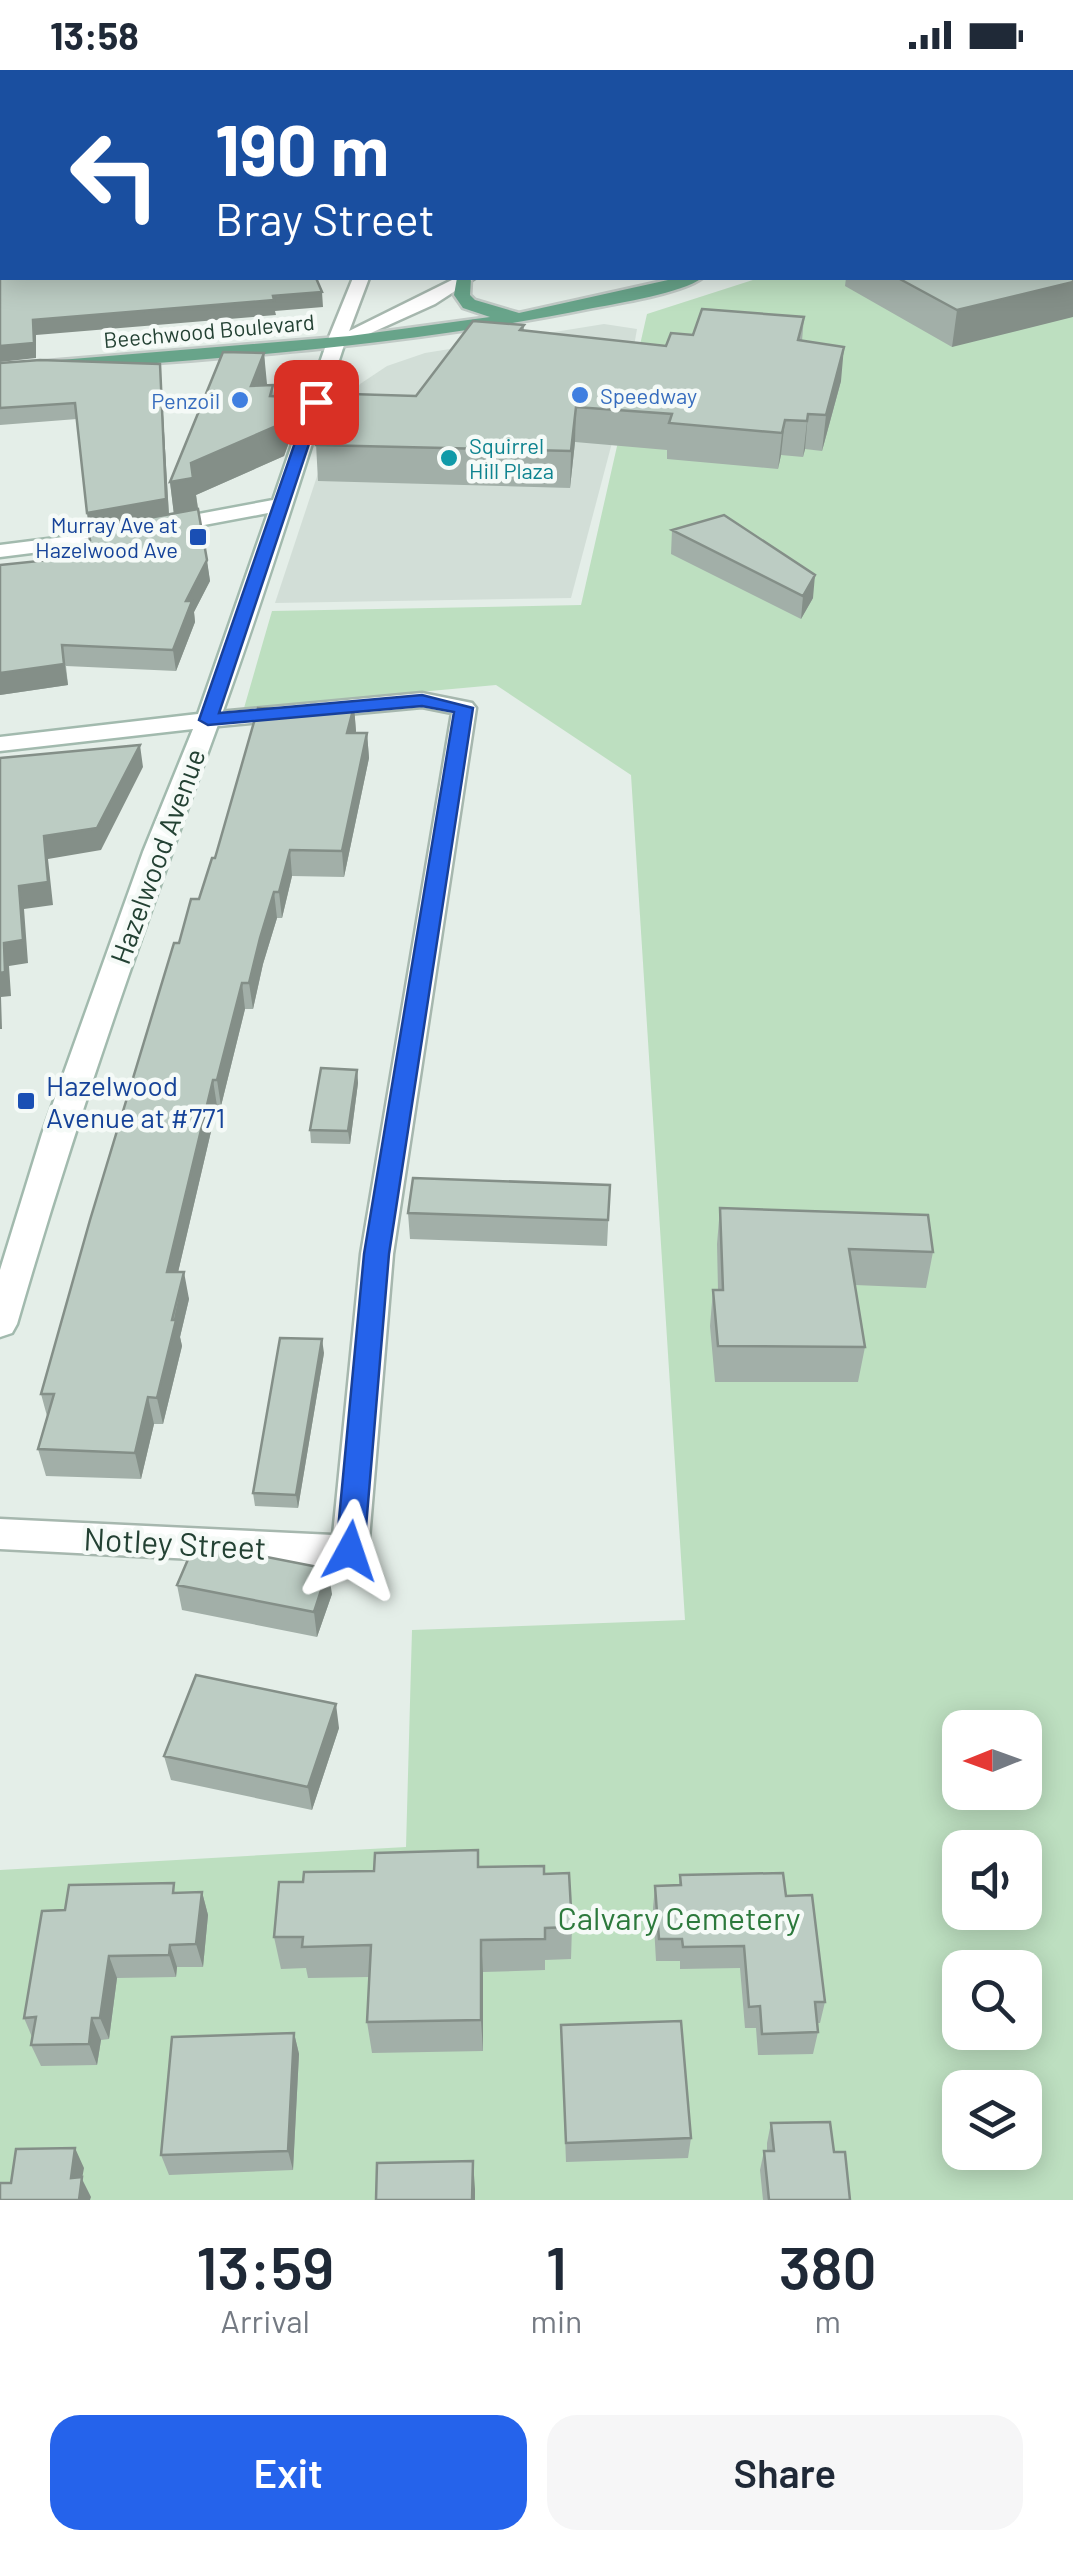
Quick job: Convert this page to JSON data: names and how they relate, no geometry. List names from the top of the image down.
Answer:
{
  "streets": {
    "main road": ["Beechwood Boulevard", "Hazelwood Avenue", "Notley Street"]
  },
  "crossings": [
    ["Beechwood Boulevard", "Hazelwood Avenue"],
    ["Hazelwood Avenue", "Notley Street"]
  ],
  "parks": ["Calvary Cemetery"],
  "places": {
    "other": ["Speedway", "Penzoil", "Squirrel Hill Plaza"],
    "transit": ["Murray Ave at Hazelwood Ave", "Hazelwood Avenue at #771"]
  },
  "north": "left",
  "page": {
    "status": "13:58",
    "turn": ["190 m", "Bray Street"],
    "eta": [
      "13:59",
      "Arrival",
      "1",
      "min",
      "380",
      "m"
    ],
    "buttons": ["Exit", "Share"]
  }
}
